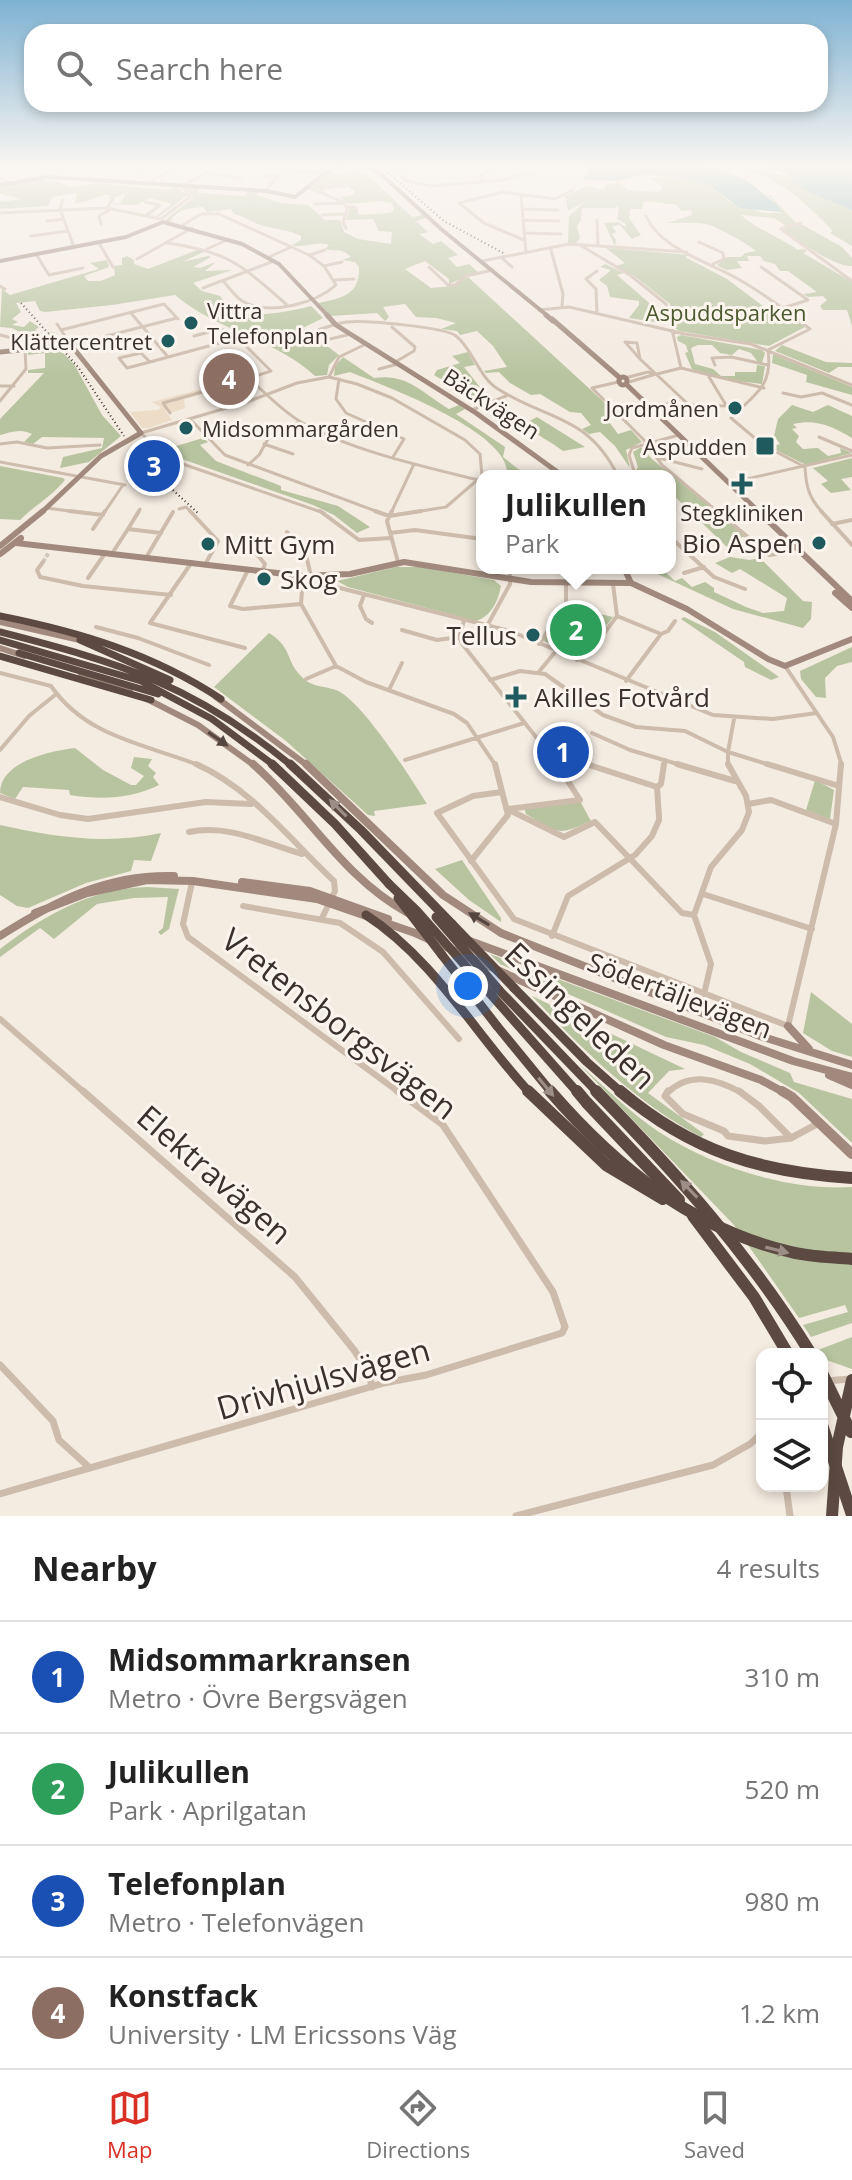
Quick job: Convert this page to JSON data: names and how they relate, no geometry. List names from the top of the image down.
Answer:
{
  "streets": {
    "highway": ["Essingeleden"],
    "street": [
      "Bäckvägen",
      "Södertäljevägen",
      "Vretensborgsvägen",
      "Elektravägen",
      "Drivhjulsvägen"
    ]
  },
  "crossings": [
    ["Vretensborgsvägen", "Drivhjulsvägen"],
    ["Elektravägen", "Drivhjulsvägen"]
  ],
  "parks": ["Aspuddsparken"],
  "places": {
    "other": [
      "Vittra Telefonplan",
      "Klättercentret",
      "Jordmånen",
      "Midsommargården",
      "Bio Aspen",
      "Mitt Gym",
      "Skog",
      "Tellus"
    ],
    "transit": ["Aspudden"],
    "health": ["Stegkliniken", "Akilles Fotvård"]
  },
  "page": {
    "search": "Search here",
    "pins": [
      "4",
      "3",
      "2",
      "1"
    ],
    "popup": ["Julikullen", "Park"],
    "heading": ["Nearby", "4 results"],
    "list": [
      {
        "mark": "1",
        "name": "Midsommarkransen",
        "note": "Metro · Övre Bergsvägen",
        "value": "310 m"
      },
      {
        "mark": "2",
        "name": "Julikullen",
        "note": "Park · Aprilgatan",
        "value": "520 m"
      },
      {
        "mark": "3",
        "name": "Telefonplan",
        "note": "Metro · Telefonvägen",
        "value": "980 m"
      },
      {
        "mark": "4",
        "name": "Konstfack",
        "note": "University · LM Ericssons Väg",
        "value": "1.2 km"
      }
    ],
    "nav": ["Map", "Directions", "Saved"]
  }
}
